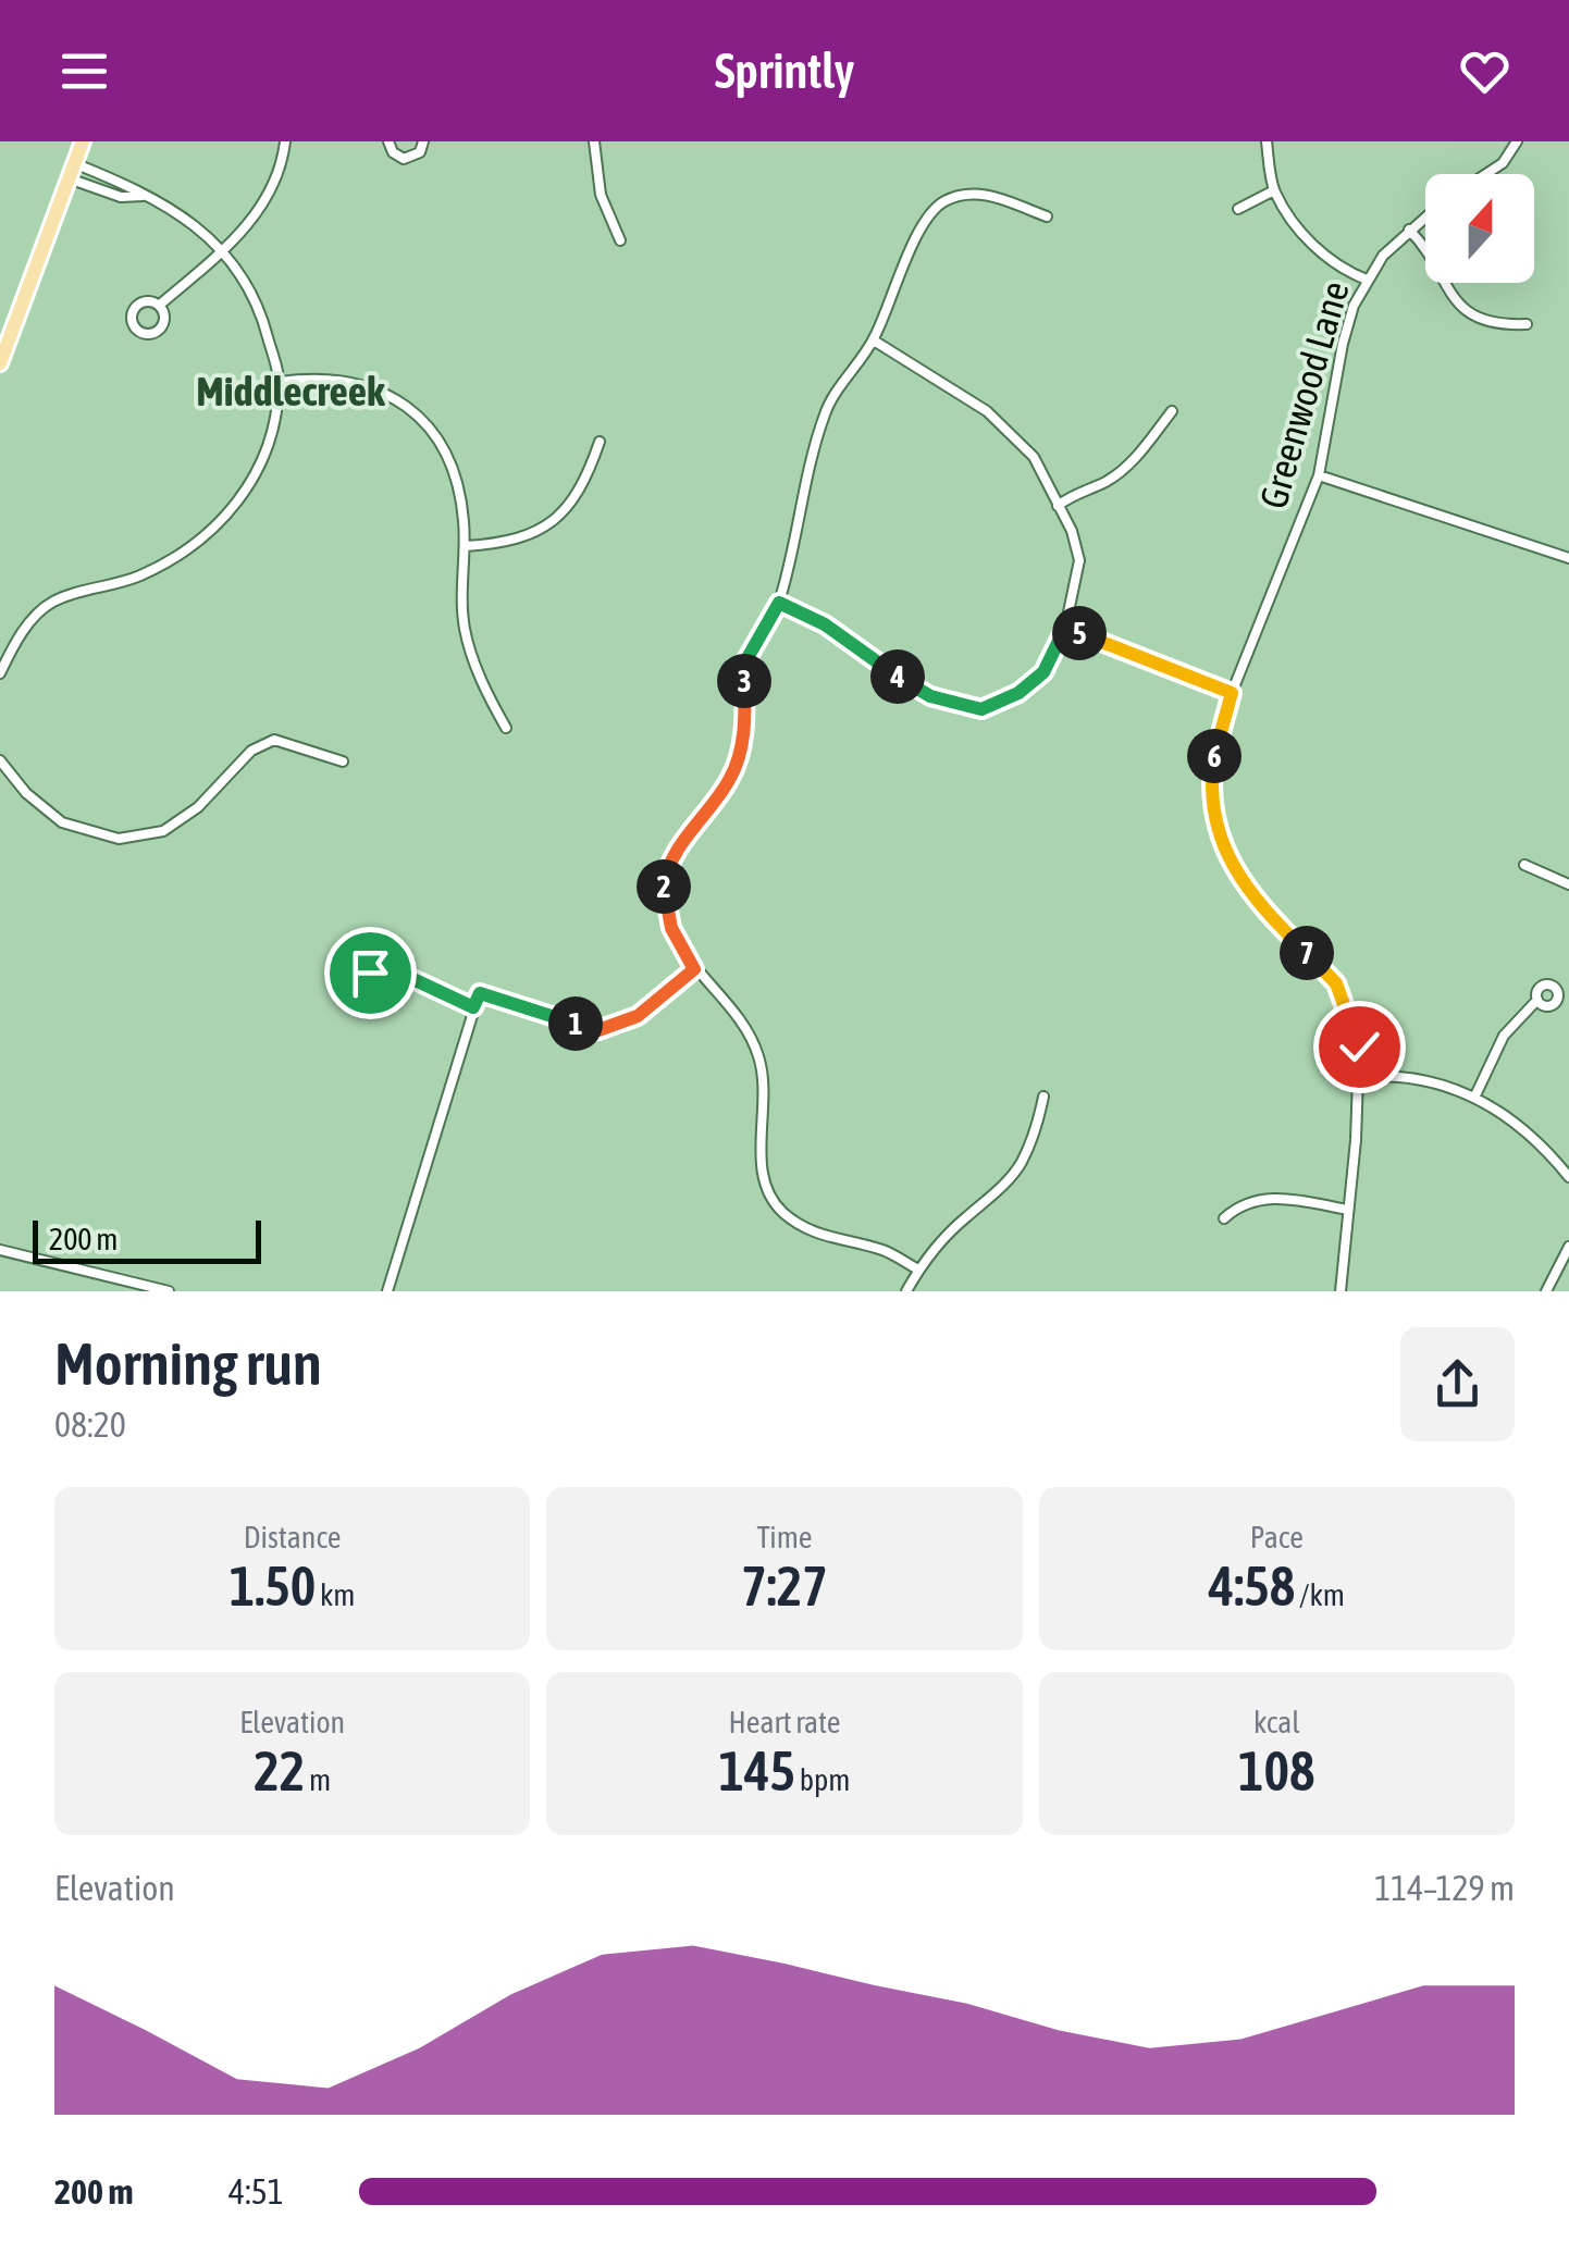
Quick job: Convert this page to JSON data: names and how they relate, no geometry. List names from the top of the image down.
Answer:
{
  "streets": {
    "street": ["Greenwood Lane"]
  },
  "districts": ["Middlecreek"],
  "scale_bar": "200 m",
  "north": "top",
  "page": {
    "header": "Sprintly",
    "pins": [
      "5",
      "4",
      "3",
      "6",
      "2",
      "7",
      "1"
    ],
    "scale": "200 m",
    "heading": ["Morning run", "08:20"],
    "stats": [
      ["Distance", "1.50 km"],
      ["Time", "7:27"],
      ["Pace", "4:58 /km"],
      ["Elevation", "22 m"],
      ["Heart rate", "145 bpm"],
      ["kcal", "108"]
    ],
    "chart": ["Elevation", "114–129 m"],
    "list": [
      {
        "name": "200 m",
        "note": "4:51"
      }
    ]
  }
}
